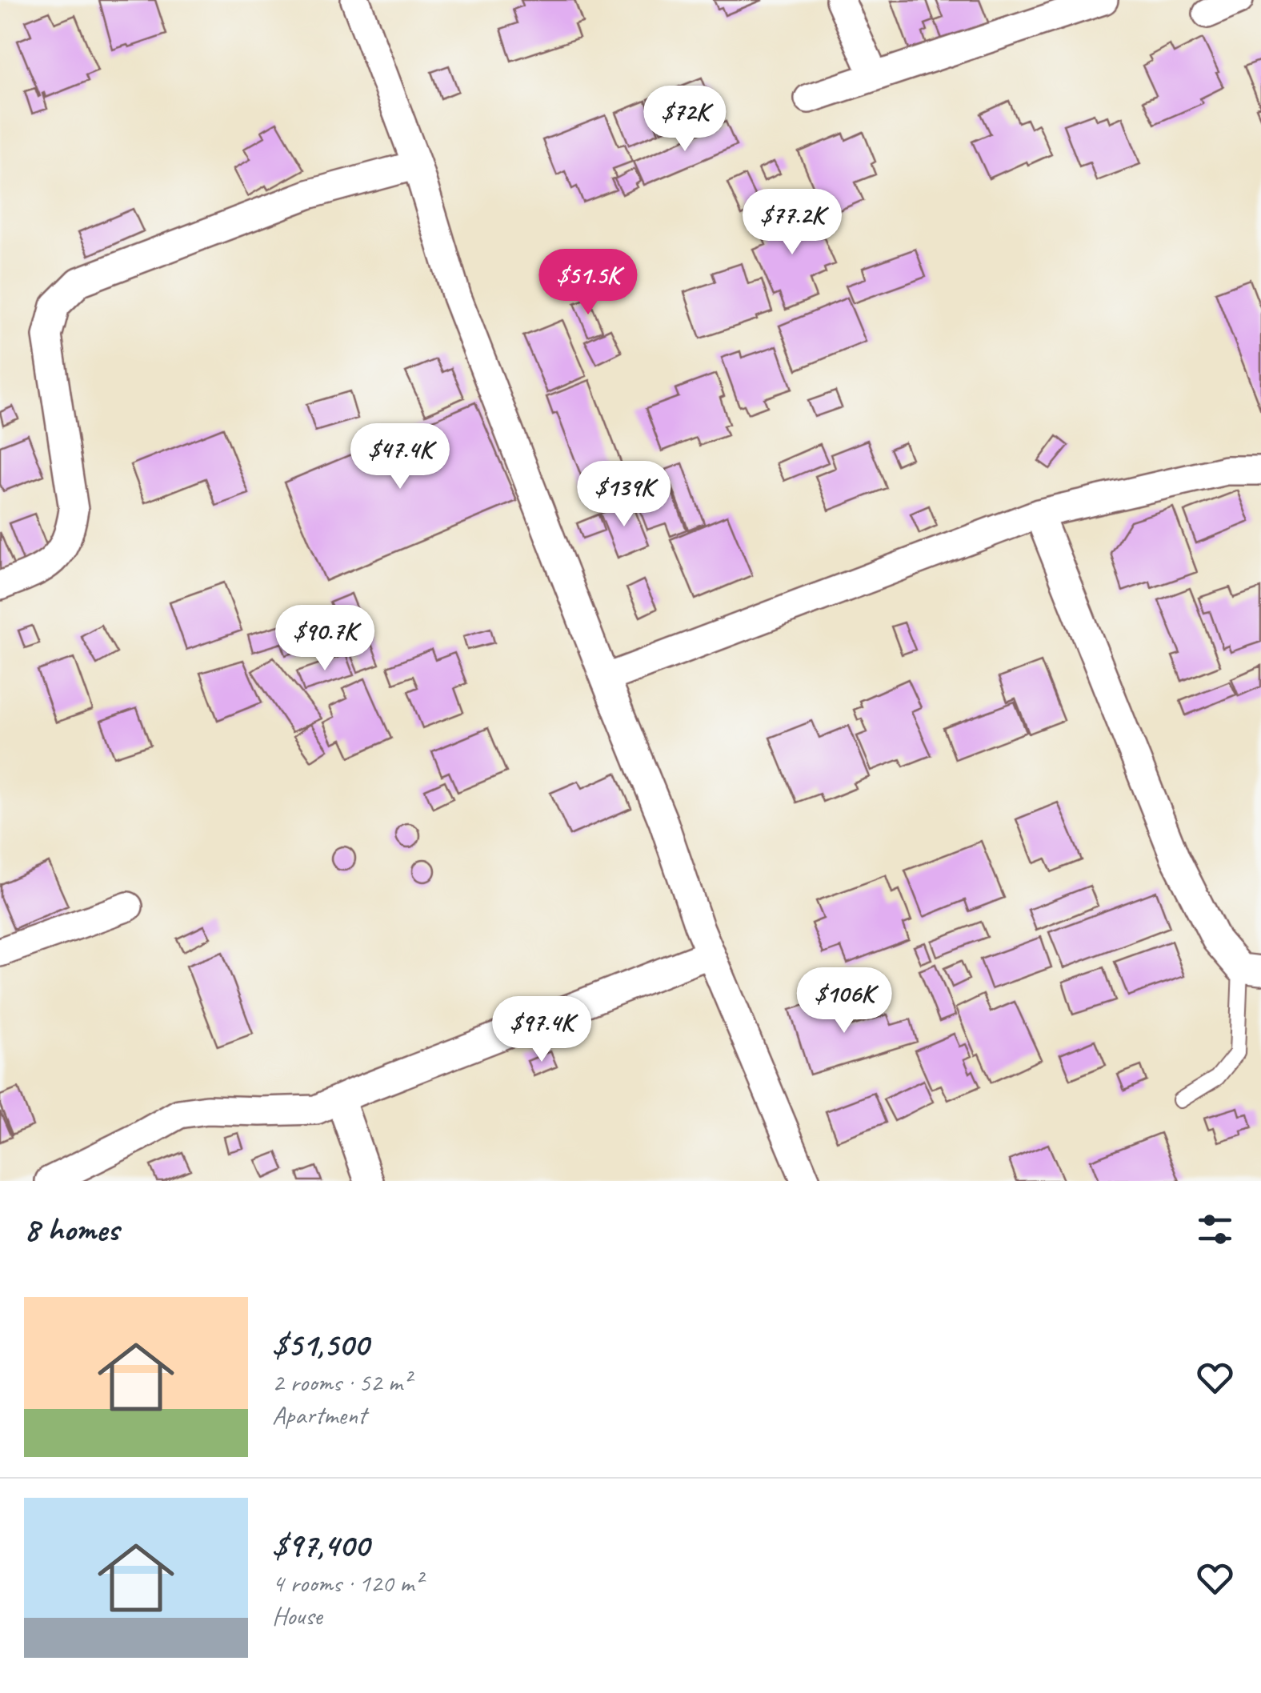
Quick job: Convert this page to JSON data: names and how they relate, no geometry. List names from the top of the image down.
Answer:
{
  "page": {
    "price": [
      "$72K",
      "$77.2K",
      "$51.5K",
      "$47.4K",
      "$139K",
      "$90.7K",
      "$106K",
      "$97.4K"
    ],
    "heading": "8 homes",
    "list": [
      {
        "name": "$51,500",
        "note": "2 rooms · 52 m² · Apartment"
      },
      {
        "name": "$97,400",
        "note": "4 rooms · 120 m² · House"
      }
    ]
  }
}
